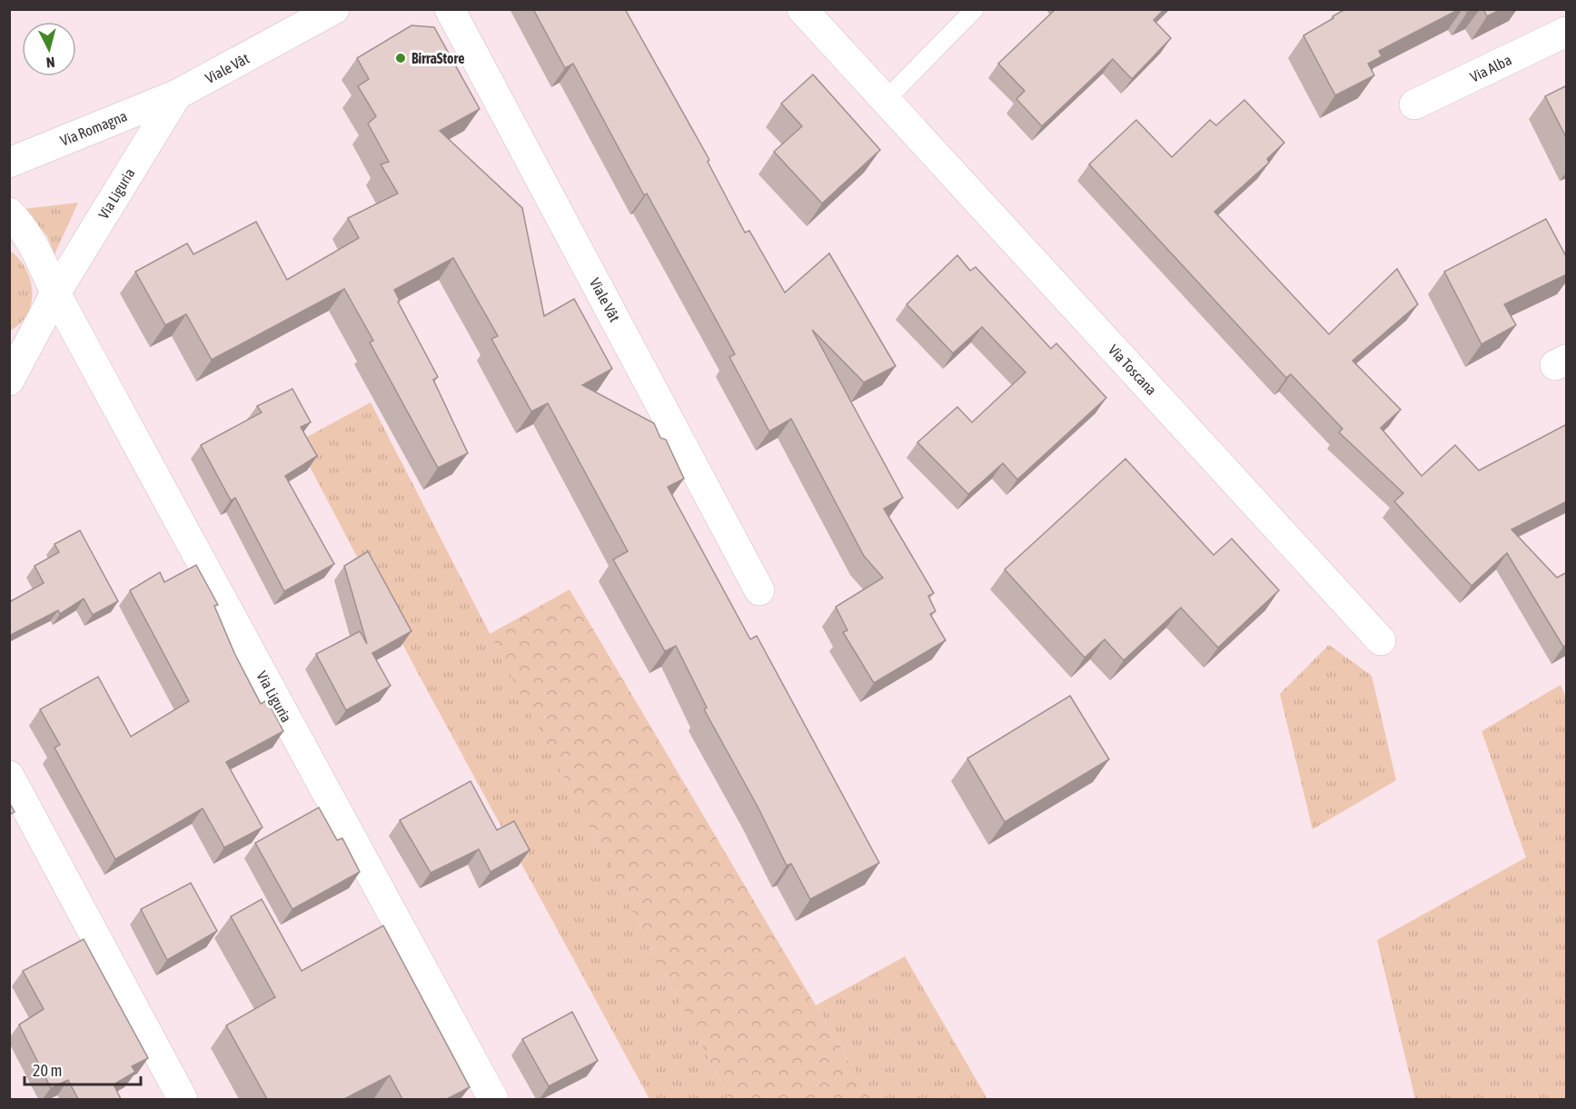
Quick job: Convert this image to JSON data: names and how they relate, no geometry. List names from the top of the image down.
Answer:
{
  "streets": {
    "street": [
      "Viale Vât",
      "Via Alba",
      "Via Romagna",
      "Via Liguria",
      "Via Toscana"
    ]
  },
  "crossings": [
    ["Viale Vât", "Via Romagna"],
    ["Viale Vât", "Via Liguria"],
    ["Via Romagna", "Via Liguria"]
  ],
  "places": ["BirraStore"],
  "scale_bar": "20 m",
  "north": "bottom"
}
